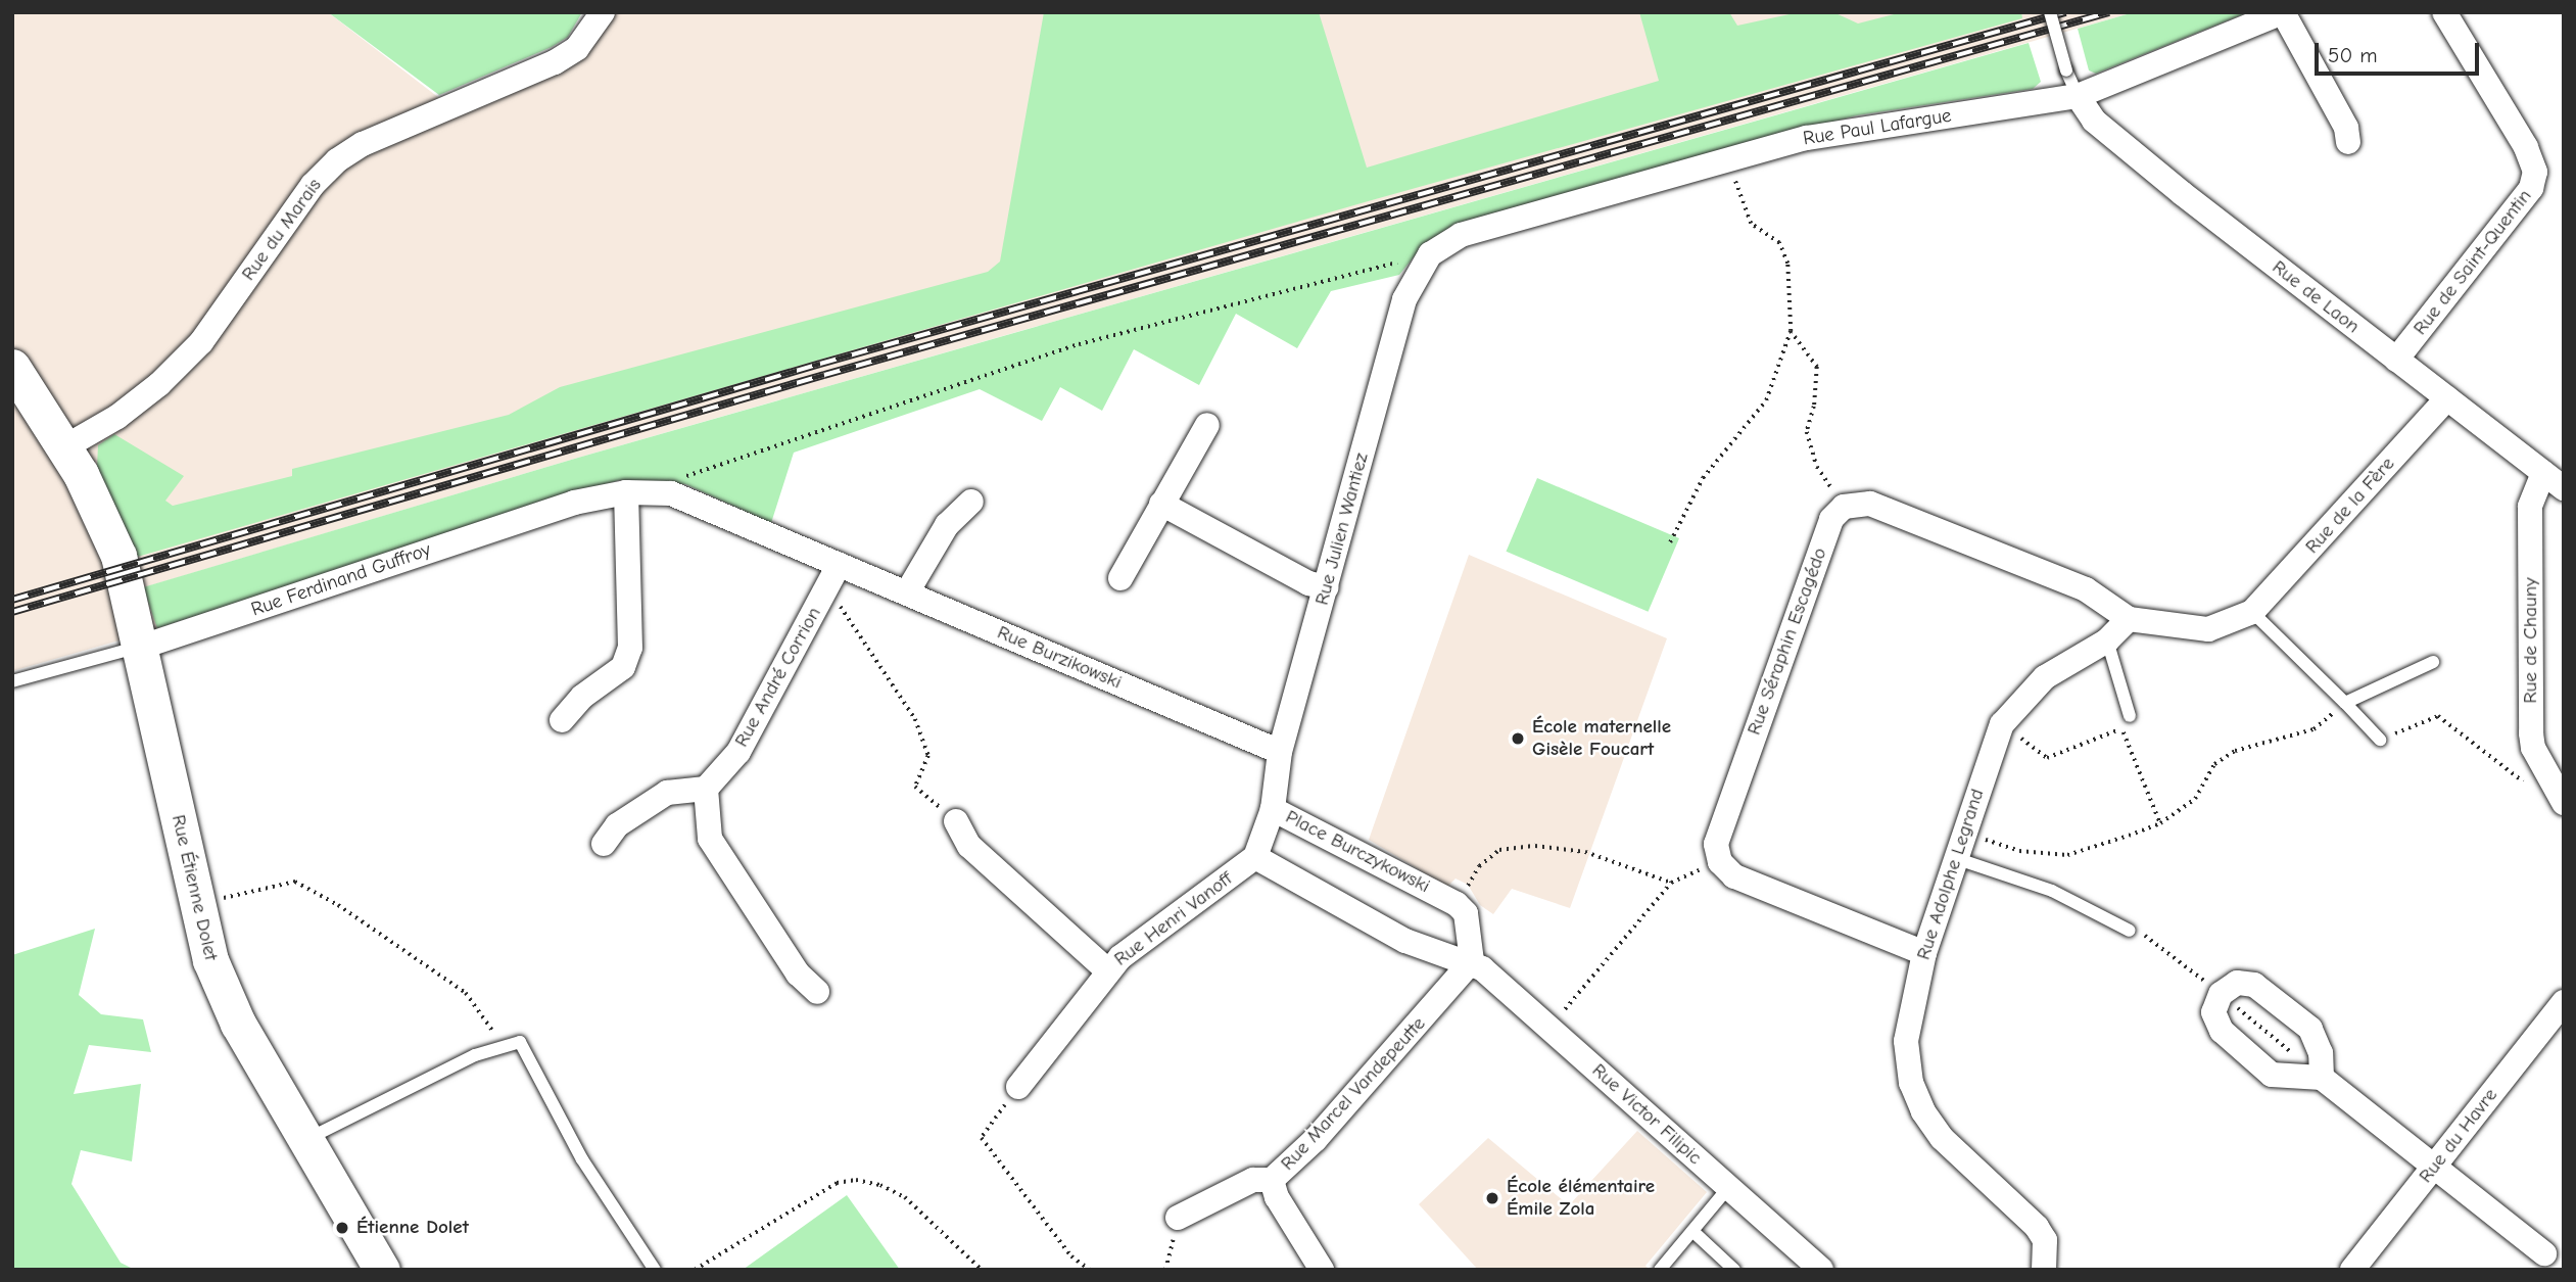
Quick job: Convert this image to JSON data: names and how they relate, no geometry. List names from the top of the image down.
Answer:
{
  "streets": {
    "street": [
      "Rue Paul Lafargue",
      "Rue du Marais",
      "Rue de Saint-Quentin",
      "Rue de Laon",
      "Rue de la Fère",
      "Rue Julien Wantiez",
      "Rue Ferdinand Guffroy",
      "Rue de Chauny",
      "Rue Séraphin Escagédo",
      "Rue Burzikowski",
      "Rue André Corrion",
      "Place Burczykowski",
      "Rue Adolphe Legrand",
      "Rue Étienne Dolet",
      "Rue Henri Vanoff",
      "Rue Marcel Vandepeutte",
      "Rue Victor Filipic",
      "Rue du Havre"
    ]
  },
  "crossings": [
    ["Rue Paul Lafargue", "Rue de Laon"],
    ["Rue Paul Lafargue", "Rue Julien Wantiez"],
    ["Rue du Marais", "Rue Étienne Dolet"],
    ["Rue de Saint-Quentin", "Rue de Laon"],
    ["Rue de Laon", "Rue de la Fère"],
    ["Rue de Laon", "Rue de Chauny"],
    ["Rue Julien Wantiez", "Rue Burzikowski"],
    ["Rue Julien Wantiez", "Place Burczykowski"],
    ["Rue Ferdinand Guffroy", "Rue Burzikowski"],
    ["Rue Ferdinand Guffroy", "Rue Étienne Dolet"],
    ["Rue Burzikowski", "Rue André Corrion"],
    ["Place Burczykowski", "Rue Henri Vanoff"],
    ["Rue Marcel Vandepeutte", "Rue Victor Filipic"]
  ],
  "places": ["École maternelle Gisèle Foucart", "École élémentaire Émile Zola", "Étienne Dolet"],
  "scale_bar": "50 m"
}
